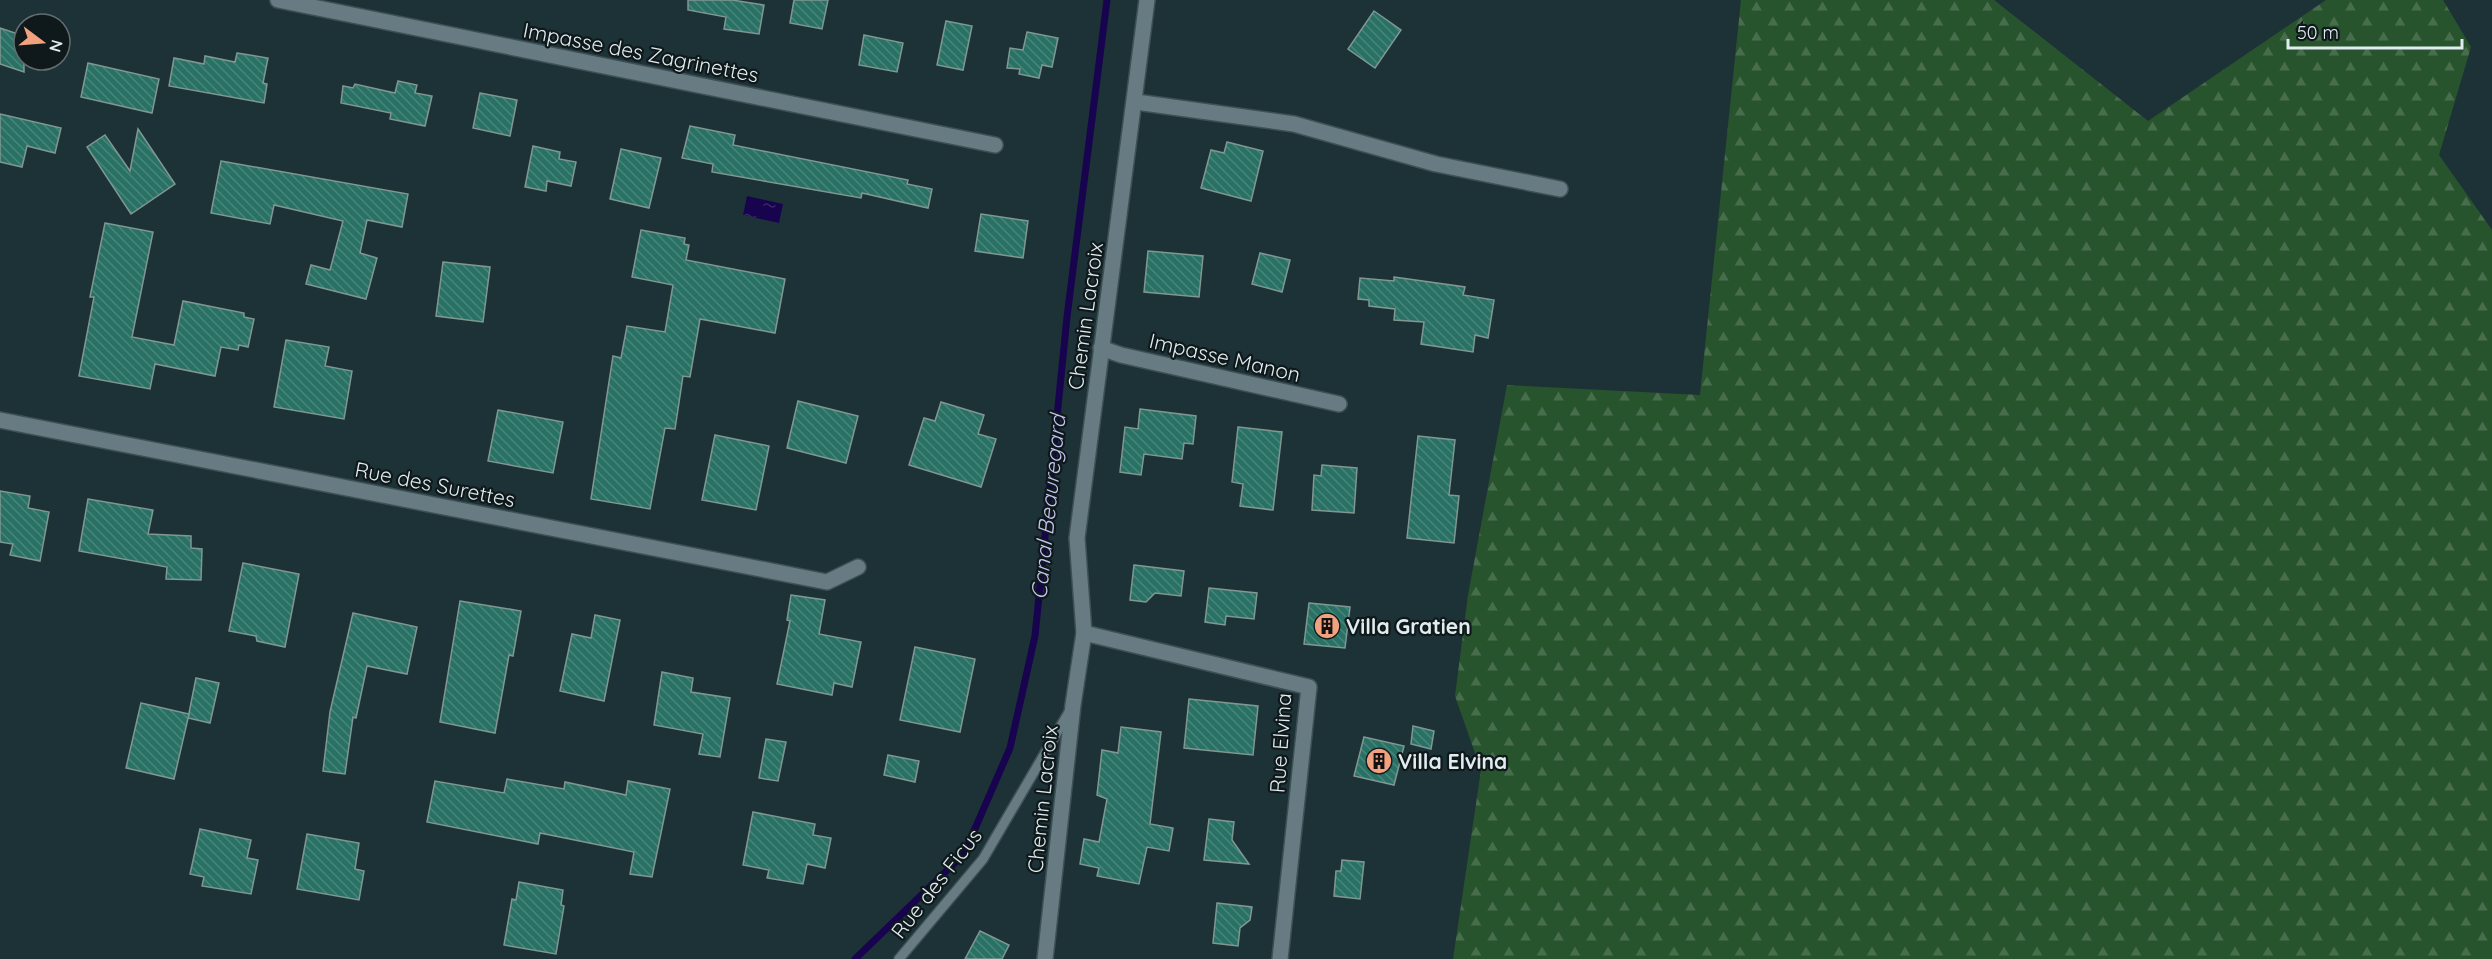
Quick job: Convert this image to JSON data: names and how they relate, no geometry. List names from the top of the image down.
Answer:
{
  "streets": {
    "street": [
      "Impasse des Zagrinettes",
      "Chemin Lacroix",
      "Impasse Manon",
      "Rue des Surettes",
      "Rue Elvina"
    ],
    "lane": ["Rue des Ficus"]
  },
  "crossings": [
    ["Chemin Lacroix", "Impasse Manon"],
    ["Chemin Lacroix", "Rue Elvina"],
    ["Chemin Lacroix", "Rue des Ficus"]
  ],
  "water": ["Canal Beauregard"],
  "places": {
    "building": ["Villa Gratien", "Villa Elvina"]
  },
  "scale_bar": "50 m",
  "north": "right"
}
